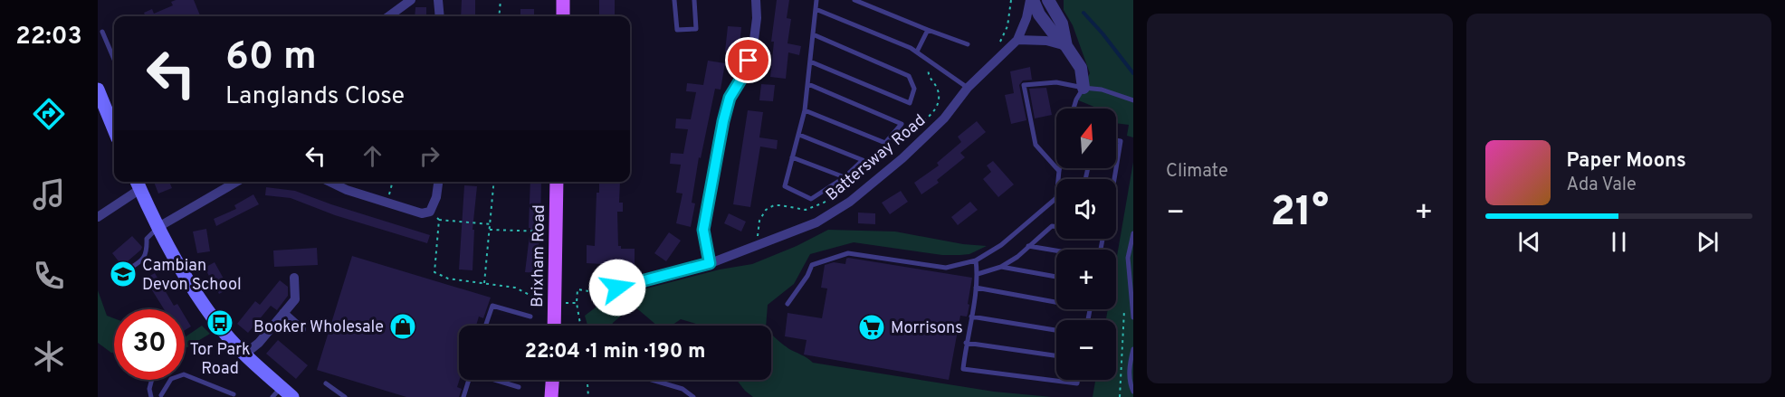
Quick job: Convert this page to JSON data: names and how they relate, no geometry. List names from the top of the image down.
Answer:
{
  "streets": {
    "main road": ["Brixham Road"],
    "street": ["Battersway Road"]
  },
  "places": {
    "school or university": ["Cambian Devon School"],
    "bus stop": ["Tor Park Road"],
    "shop": ["Booker Wholesale"],
    "supermarket": ["Morrisons"]
  },
  "north": "top",
  "page": {
    "tabs": "22:03",
    "tile": "Climate",
    "turn": ["60 m", "Langlands Close"],
    "map_buttons": ["+", "−"],
    "song": ["Paper Moons", "Ada Vale"],
    "heat": ["−", "21°", "+"],
    "limit": "30",
    "trip": "22:04 · 1 min · 190 m"
  }
}
